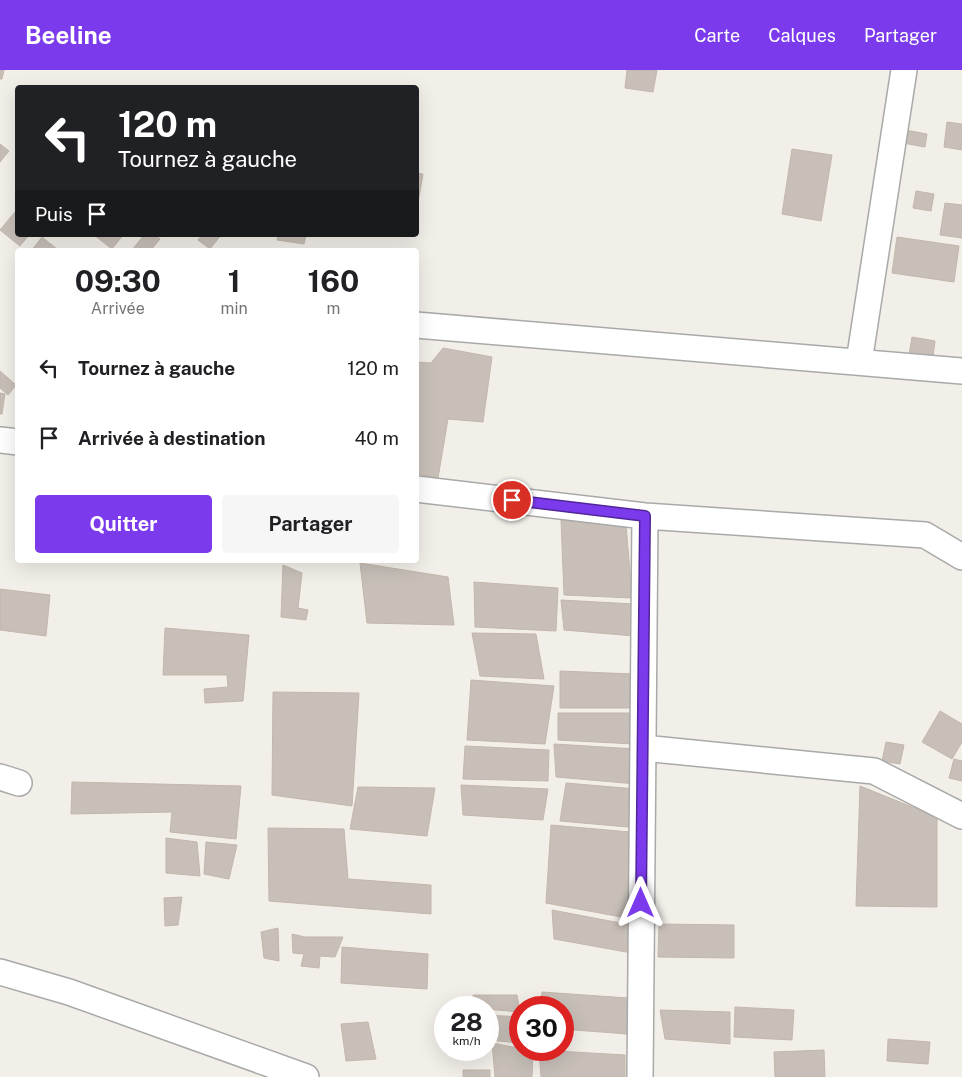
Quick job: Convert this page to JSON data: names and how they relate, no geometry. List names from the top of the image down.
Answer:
{
  "page": {
    "header": "Beeline",
    "nav": ["Carte", "Calques", "Partager"],
    "turn": ["120 m", "Tournez à gauche"],
    "then": "Puis",
    "eta": [
      "09:30",
      "Arrivée",
      "1",
      "min",
      "160",
      "m"
    ],
    "list": [
      {
        "name": "Tournez à gauche",
        "value": "120 m"
      },
      {
        "name": "Arrivée à destination",
        "value": "40 m"
      }
    ],
    "buttons": ["Quitter", "Partager"],
    "speed": "28 km/h",
    "limit": "30"
  }
}
